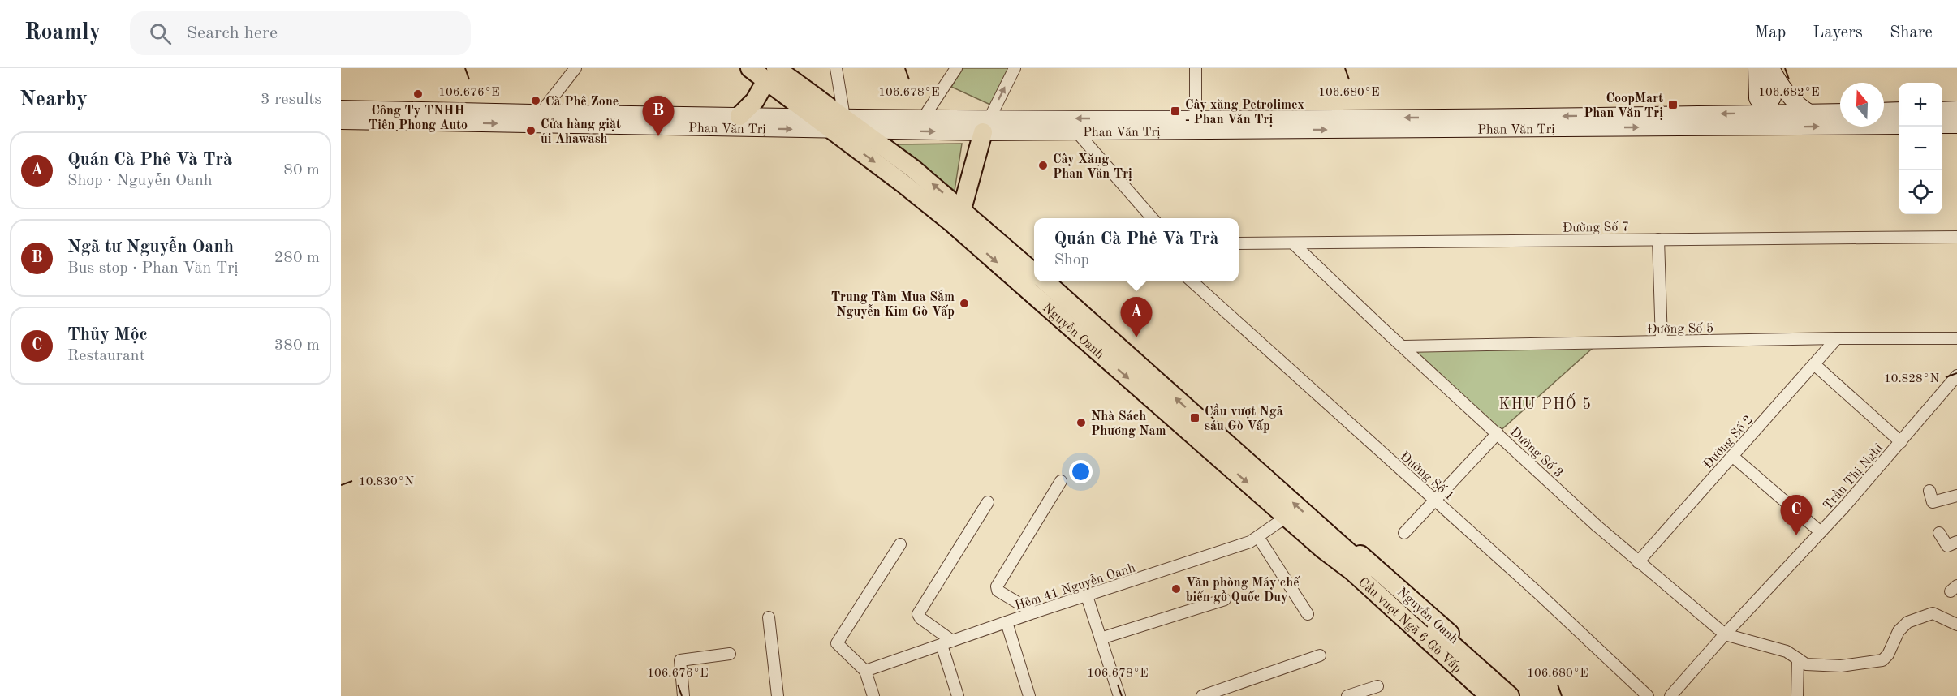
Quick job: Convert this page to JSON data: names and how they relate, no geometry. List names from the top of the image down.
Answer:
{
  "streets": {
    "main road": ["Phan Văn Trị", "Nguyễn Oanh", "Cầu vượt Ngã 6 Gò Vấp"],
    "street": [
      "Đường Số 7",
      "Đường Số 5",
      "Đường Số 2",
      "Đường Số 3",
      "Đường Số 1",
      "Trần Thị Nghỉ",
      "Hẻm 41 Nguyễn Oanh"
    ]
  },
  "crossings": [
    ["Phan Văn Trị", "Nguyễn Oanh"],
    ["Đường Số 7", "Đường Số 3"],
    ["Đường Số 5", "Đường Số 2"],
    ["Đường Số 5", "Đường Số 3"],
    ["Nguyễn Oanh", "Hẻm 41 Nguyễn Oanh"],
    ["Nguyễn Oanh", "Cầu vượt Ngã 6 Gò Vấp"],
    ["Đường Số 2", "Đường Số 3"],
    ["Đường Số 3", "Trần Thị Nghỉ"]
  ],
  "districts": ["KHU PHỐ 5"],
  "places": {
    "other": [
      "Công Ty TNHH Tiên Phong Auto",
      "Cà Phê Zone",
      "Cửa hàng giặt ủi Ahawash",
      "Cây Xăng Phan Văn Trị",
      "Trung Tâm Mua Sắm Nguyễn Kim Gò Vấp",
      "Nhà Sách Phương Nam",
      "Văn phòng Máy chế biến gỗ Quốc Duy"
    ],
    "transit": ["CoopMart Phan Văn Trị", "Cây xăng Petrolimex - Phan Văn Trị", "Cầu vượt Ngã sáu Gò Vấp"]
  },
  "north": "top",
  "page": {
    "header": "Roamly",
    "search": "Search here",
    "nav": ["Map", "Layers", "Share"],
    "heading": ["Nearby", "3 results"],
    "map_buttons": ["+", "−"],
    "pins": ["B", "A", "C"],
    "list": [
      {
        "mark": "A",
        "name": "Quán Cà Phê Và Trà",
        "note": "Shop · Nguyễn Oanh",
        "value": "80 m"
      },
      {
        "mark": "B",
        "name": "Ngã tư Nguyễn Oanh",
        "note": "Bus stop · Phan Văn Trị",
        "value": "280 m"
      },
      {
        "mark": "C",
        "name": "Thủy Mộc",
        "note": "Restaurant",
        "value": "380 m"
      }
    ],
    "popup": ["Quán Cà Phê Và Trà", "Shop"]
  },
  "coordinates": [
    "106.676°E",
    "106.678°E",
    "106.680°E",
    "106.682°E",
    "10.828°N",
    "10.830°N"
  ]
}
